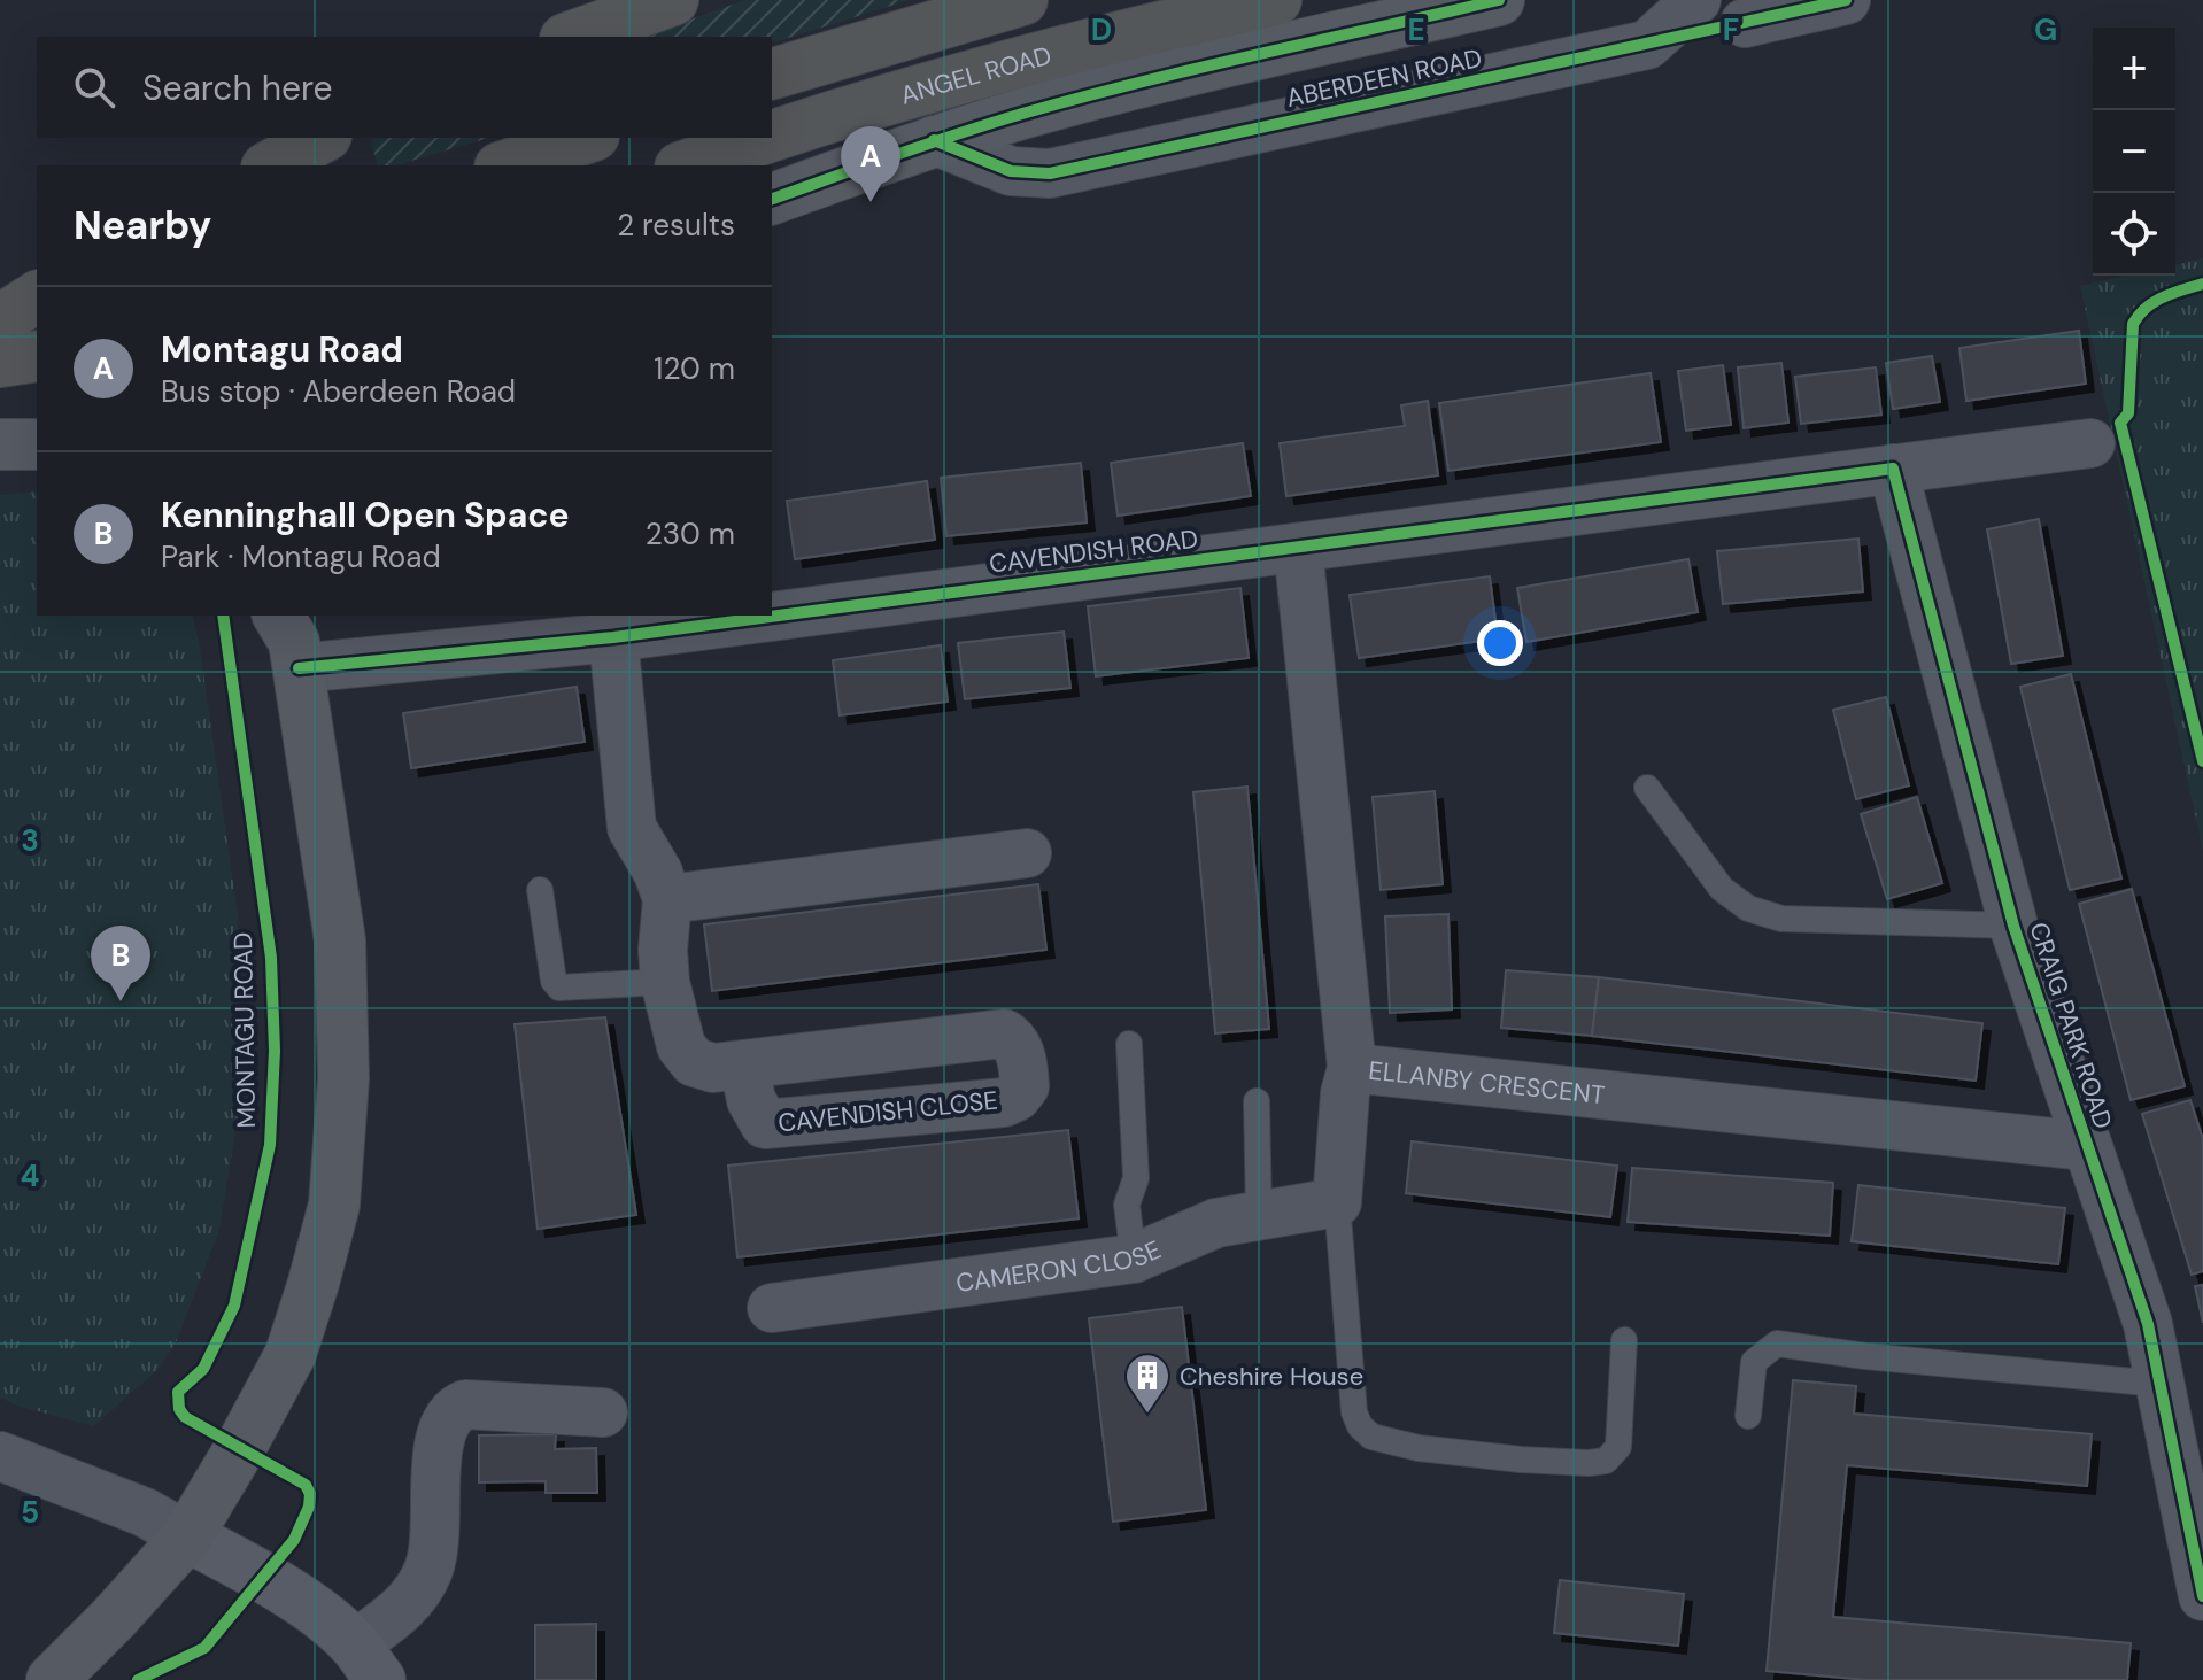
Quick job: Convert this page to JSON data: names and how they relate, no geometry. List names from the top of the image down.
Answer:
{
  "streets": {
    "highway": ["ANGEL ROAD"],
    "street": [
      "ABERDEEN ROAD",
      "CAVENDISH ROAD",
      "CRAIG PARK ROAD",
      "ELLANBY CRESCENT",
      "CAVENDISH CLOSE",
      "CAMERON CLOSE"
    ],
    "cycle path": ["MONTAGU ROAD"]
  },
  "crossings": [
    ["CAVENDISH ROAD", "CRAIG PARK ROAD"],
    ["CAVENDISH ROAD", "ELLANBY CRESCENT"],
    ["CAVENDISH ROAD", "CAVENDISH CLOSE"],
    ["CRAIG PARK ROAD", "ELLANBY CRESCENT"]
  ],
  "places": {
    "building": ["Cheshire House"]
  },
  "page": {
    "map_buttons": ["+", "−"],
    "search": "Search here",
    "pins": ["A", "B"],
    "heading": ["Nearby", "2 results"],
    "list": [
      {
        "mark": "A",
        "name": "Montagu Road",
        "note": "Bus stop · Aberdeen Road",
        "value": "120 m"
      },
      {
        "mark": "B",
        "name": "Kenninghall Open Space",
        "note": "Park · Montagu Road",
        "value": "230 m"
      }
    ]
  },
  "grid": {
    "columns": [
      "D",
      "E",
      "F",
      "G"
    ],
    "rows": ["3", "4", "5"]
  }
}
